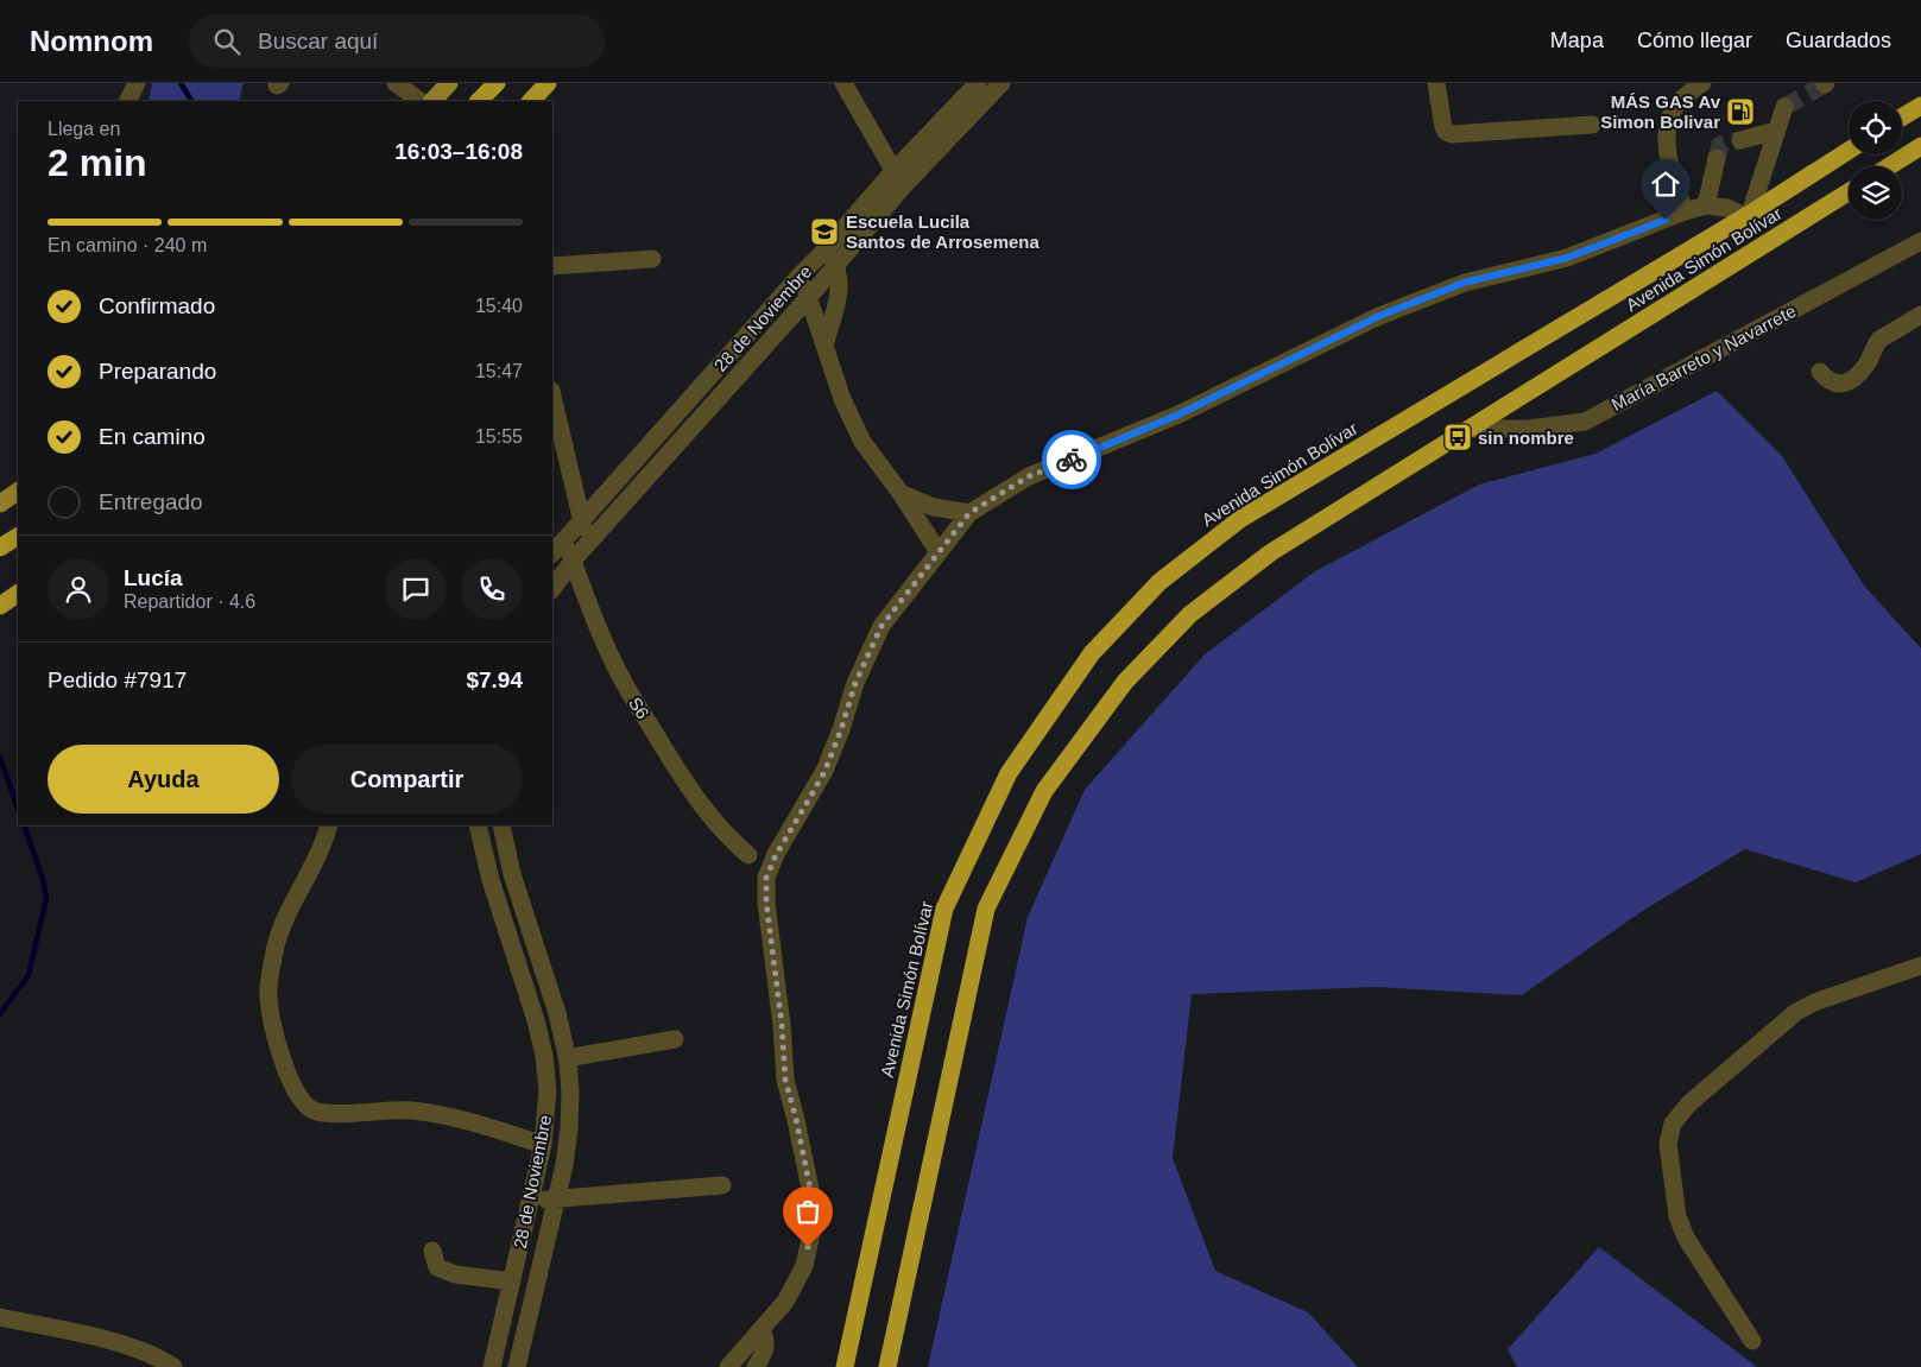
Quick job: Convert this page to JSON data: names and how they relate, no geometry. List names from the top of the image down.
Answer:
{
  "streets": {
    "highway": ["Avenida Simón Bolívar"],
    "street": ["28 de Noviembre", "María Barreto y Navarrete", "S6"]
  },
  "crossings": [
    ["Avenida Simón Bolívar", "María Barreto y Navarrete"],
    ["28 de Noviembre", "S6"]
  ],
  "places": {
    "fuel station": ["MÁS GAS Av Simon Bolivar"],
    "school or university": ["Escuela Lucila Santos de Arrosemena"],
    "bus stop": ["sin nombre"]
  },
  "page": {
    "header": "Nomnom",
    "search": "Buscar aquí",
    "nav": ["Mapa", "Cómo llegar", "Guardados"],
    "heading": ["2 min", "Llega en", "16:03–16:08"],
    "panel": [
      "Lucía",
      "Repartidor · 4.6",
      "Pedido #7917",
      "$7.94"
    ],
    "bar": "En camino · 240 m",
    "list": [
      ["Confirmado", "15:40"],
      ["Preparando", "15:47"],
      ["En camino", "15:55"],
      "Entregado"
    ],
    "buttons": ["Ayuda", "Compartir"]
  }
}
